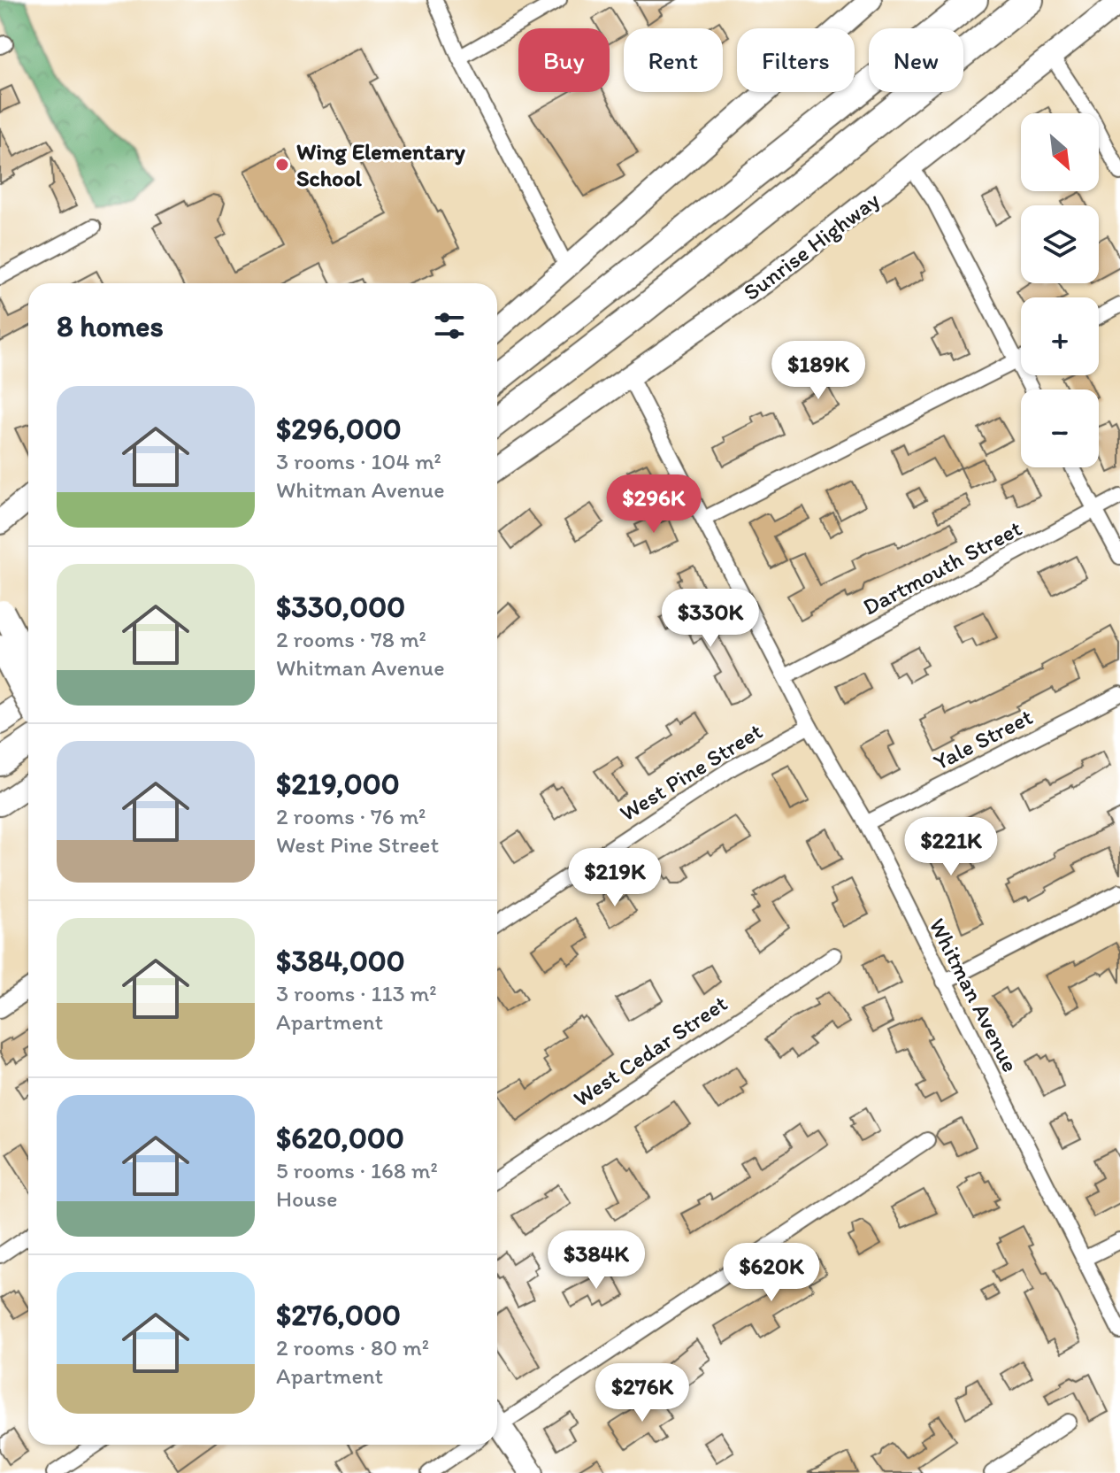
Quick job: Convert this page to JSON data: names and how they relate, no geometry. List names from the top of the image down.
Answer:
{
  "streets": {
    "main road": ["Sunrise Highway"],
    "street": [
      "Dartmouth Street",
      "Yale Street",
      "West Pine Street",
      "Whitman Avenue",
      "West Cedar Street"
    ]
  },
  "crossings": [
    ["Sunrise Highway", "Whitman Avenue"],
    ["Dartmouth Street", "Whitman Avenue"],
    ["Yale Street", "Whitman Avenue"],
    ["West Pine Street", "Whitman Avenue"]
  ],
  "places": ["Wing Elementary School"],
  "north": "bottom right",
  "page": {
    "chip": [
      "Buy",
      "Rent",
      "Filters",
      "New"
    ],
    "map_buttons": ["+", "−"],
    "heading": "8 homes",
    "price": [
      "$189K",
      "$296K",
      "$330K",
      "$221K",
      "$219K",
      "$384K",
      "$620K",
      "$276K"
    ],
    "list": [
      {
        "name": "$296,000",
        "note": "3 rooms · 104 m² · Whitman Avenue"
      },
      {
        "name": "$330,000",
        "note": "2 rooms · 78 m² · Whitman Avenue"
      },
      {
        "name": "$219,000",
        "note": "2 rooms · 76 m² · West Pine Street"
      },
      {
        "name": "$384,000",
        "note": "3 rooms · 113 m² · Apartment"
      },
      {
        "name": "$620,000",
        "note": "5 rooms · 168 m² · House"
      },
      {
        "name": "$276,000",
        "note": "2 rooms · 80 m² · Apartment"
      }
    ]
  }
}
